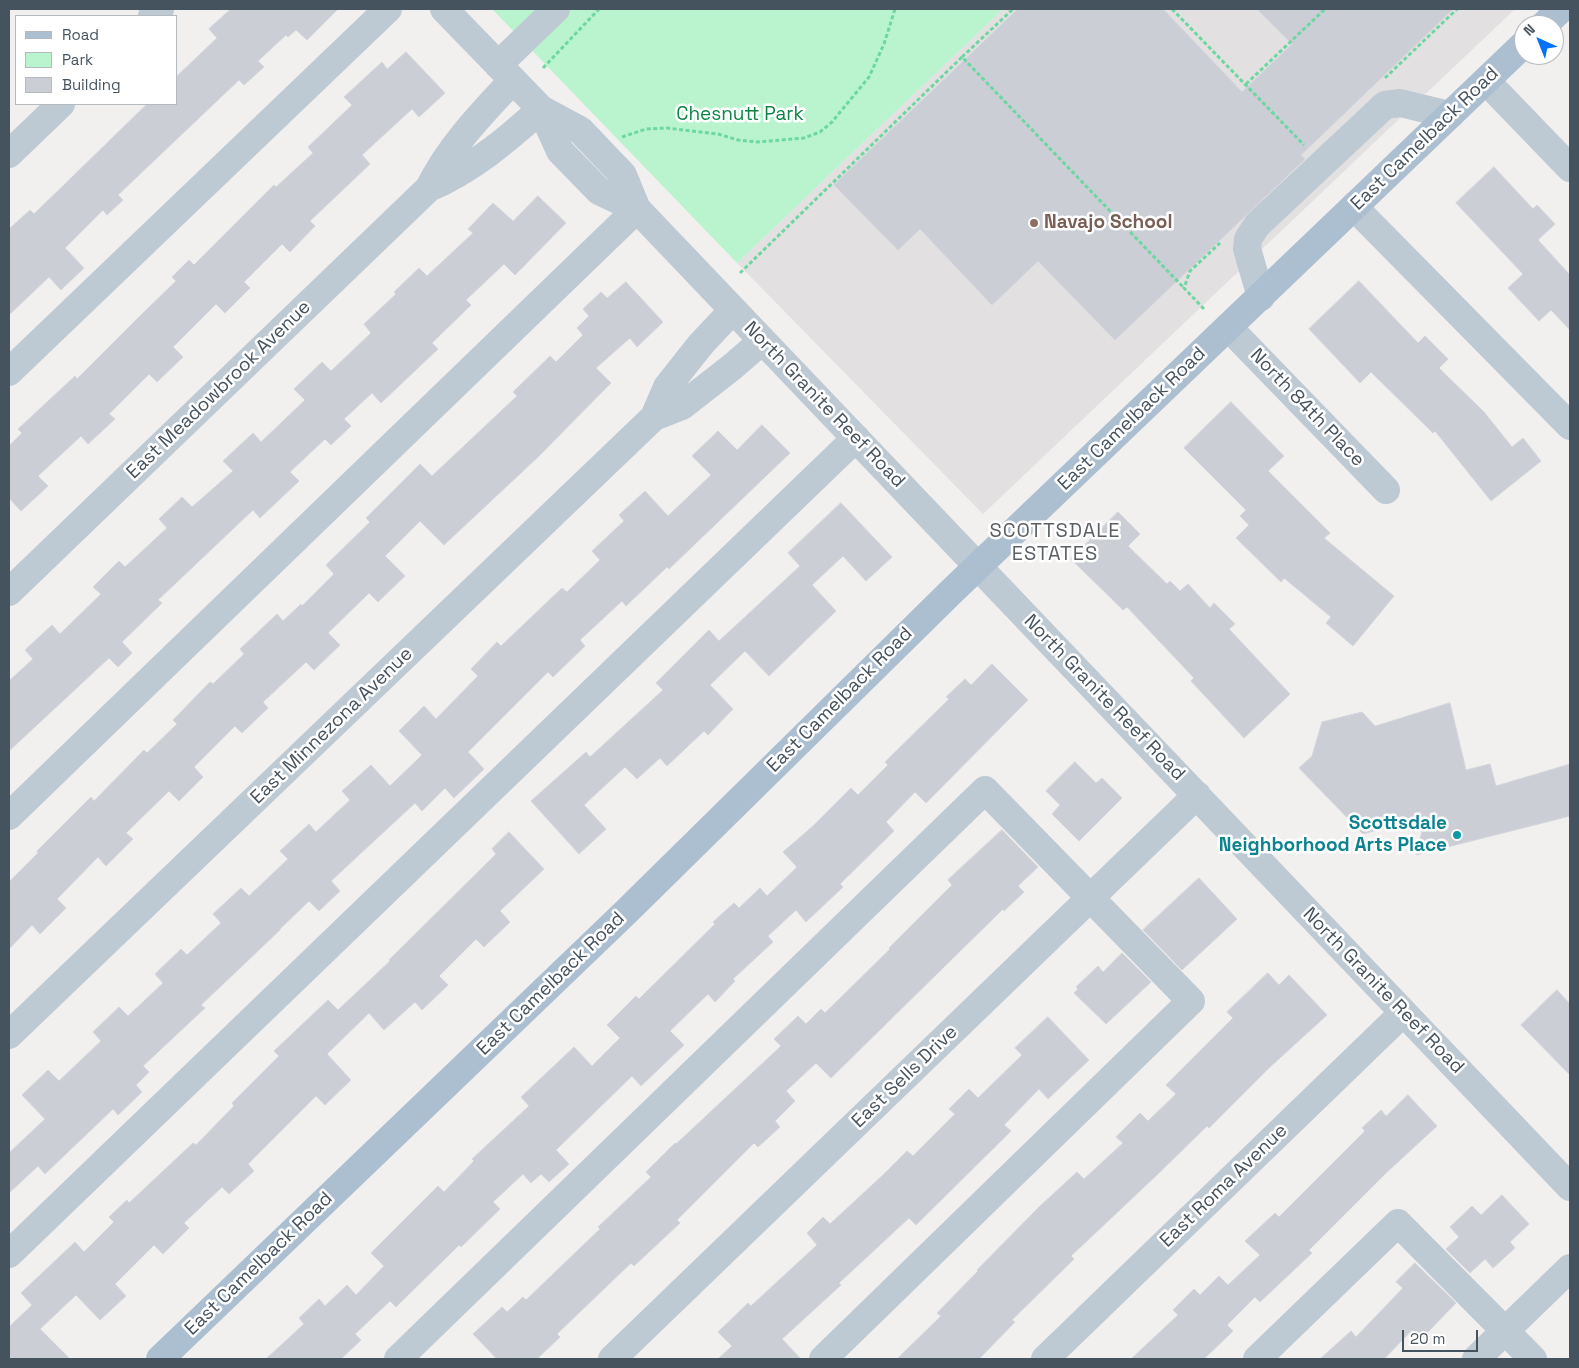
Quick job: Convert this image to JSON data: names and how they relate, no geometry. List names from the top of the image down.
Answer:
{
  "streets": {
    "main road": ["East Camelback Road"],
    "street": [
      "East Meadowbrook Avenue",
      "North Granite Reef Road",
      "North 84th Place",
      "East Minnezona Avenue",
      "East Sells Drive",
      "East Roma Avenue"
    ]
  },
  "crossings": [
    ["East Camelback Road", "North Granite Reef Road"],
    ["East Camelback Road", "North 84th Place"],
    ["East Meadowbrook Avenue", "North Granite Reef Road"],
    ["North Granite Reef Road", "East Minnezona Avenue"],
    ["North Granite Reef Road", "East Sells Drive"],
    ["North Granite Reef Road", "East Roma Avenue"]
  ],
  "districts": ["SCOTTSDALE ESTATES"],
  "parks": ["Chesnutt Park"],
  "places": ["Navajo School", "Scottsdale Neighborhood Arts Place"],
  "legend": ["Road", "Park", "Building"],
  "scale_bar": "20 m",
  "north": "top left"
}
